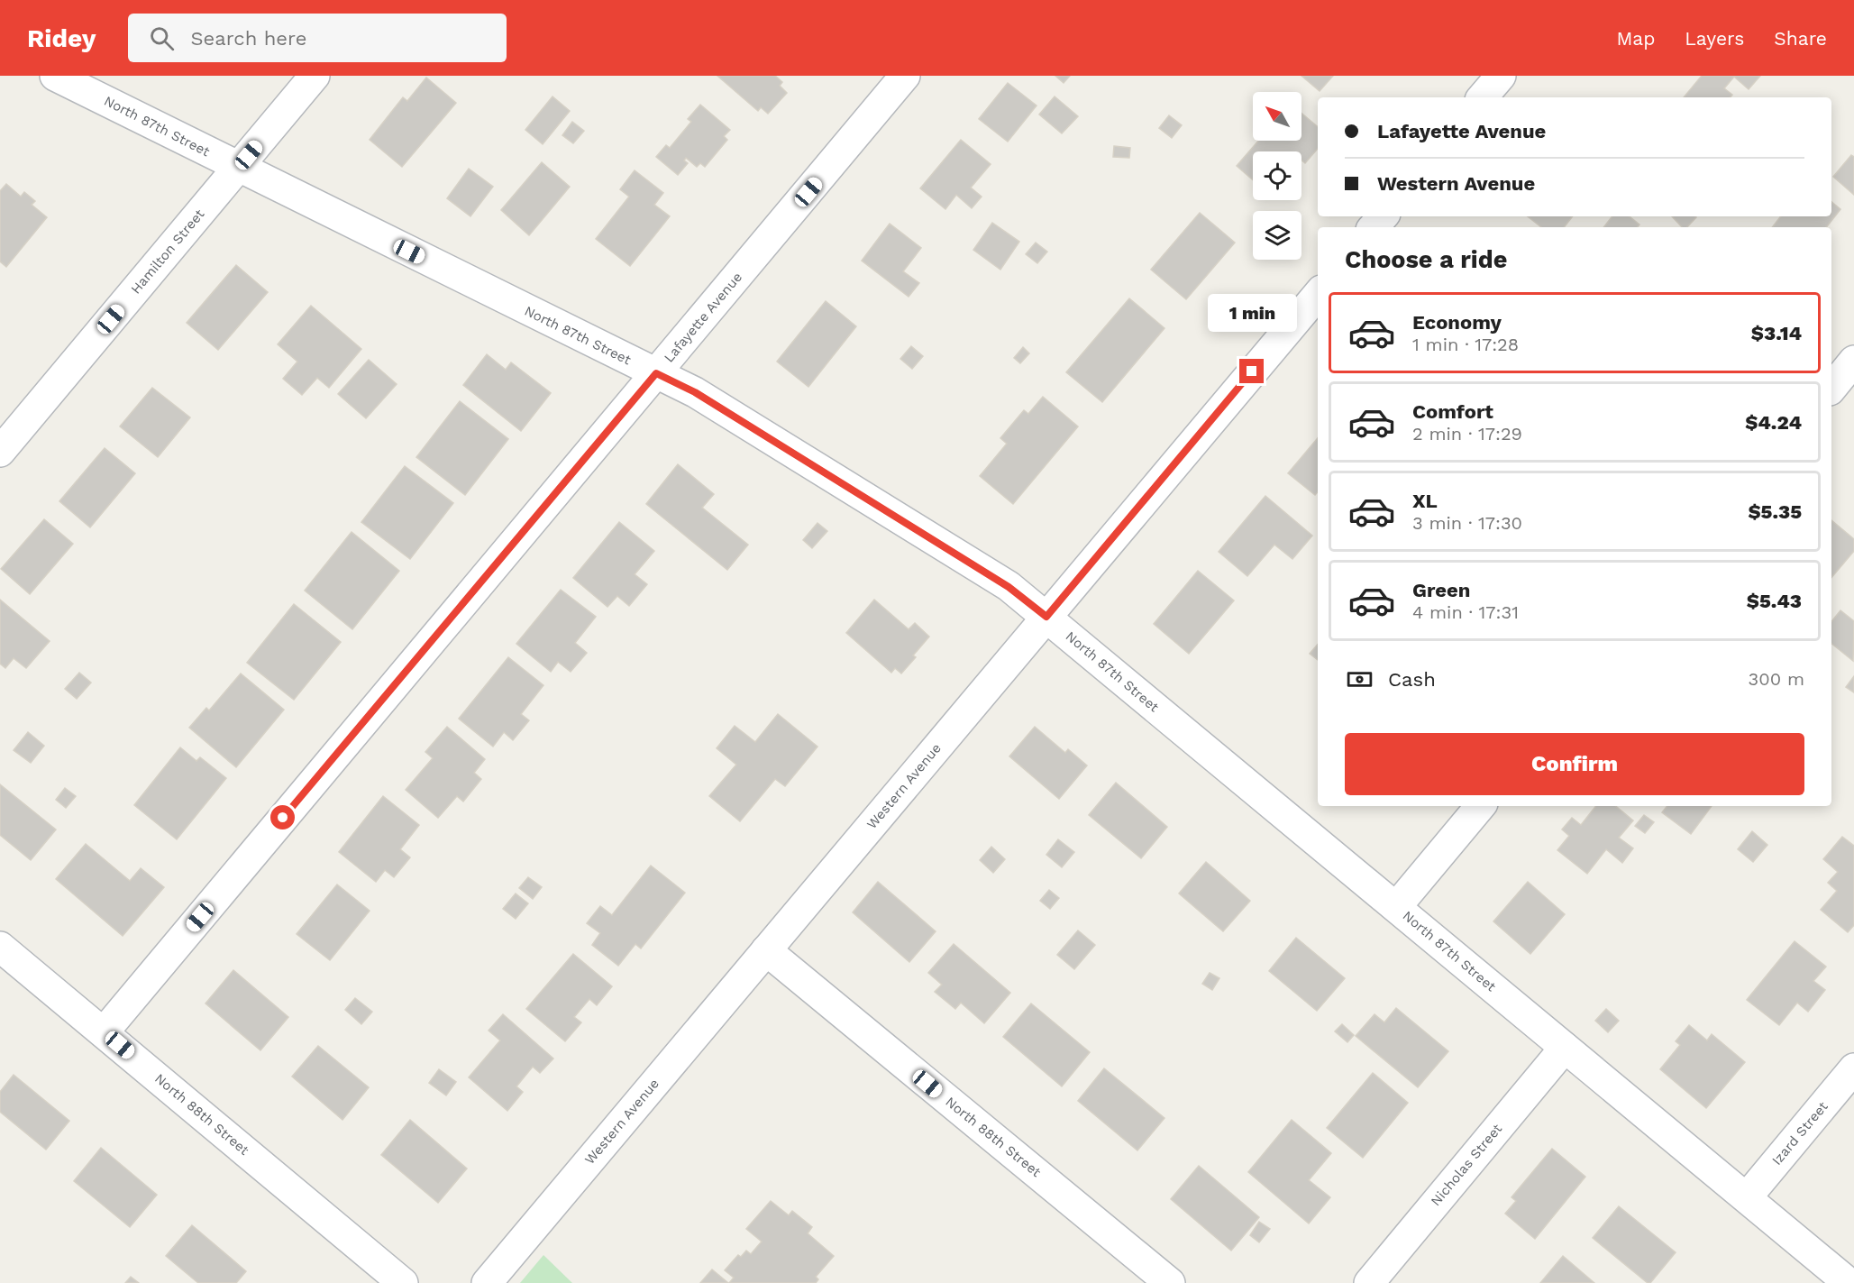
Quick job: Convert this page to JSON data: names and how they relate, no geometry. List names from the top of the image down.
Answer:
{
  "streets": {
    "street": [
      "North 87th Street",
      "Hamilton Street",
      "Lafayette Avenue",
      "Western Avenue",
      "North 88th Street",
      "Izard Street",
      "Nicholas Street"
    ]
  },
  "crossings": [
    ["North 87th Street", "Hamilton Street"],
    ["North 87th Street", "Lafayette Avenue"],
    ["North 87th Street", "Western Avenue"],
    ["North 87th Street", "Izard Street"],
    ["North 87th Street", "Nicholas Street"],
    ["Lafayette Avenue", "North 88th Street"],
    ["Western Avenue", "North 88th Street"]
  ],
  "north": "top left",
  "page": {
    "header": "Ridey",
    "search": "Search here",
    "nav": ["Map", "Layers", "Share"],
    "banner": ["Lafayette Avenue", "Western Avenue"],
    "heading": "Choose a ride",
    "list": [
      {
        "name": "Economy",
        "note": "1 min · 17:28",
        "value": "$3.14"
      },
      {
        "name": "Comfort",
        "note": "2 min · 17:29",
        "value": "$4.24"
      },
      {
        "name": "XL",
        "note": "3 min · 17:30",
        "value": "$5.35"
      },
      {
        "name": "Green",
        "note": "4 min · 17:31",
        "value": "$5.43"
      }
    ],
    "bubble": "1 min",
    "pay": ["Cash", "300 m"],
    "buttons": "Confirm"
  }
}
